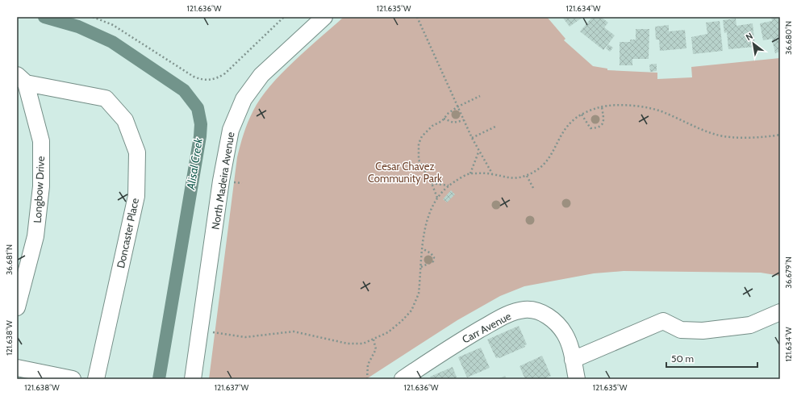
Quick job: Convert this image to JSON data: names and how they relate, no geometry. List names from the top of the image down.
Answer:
{
  "streets": {
    "street": [
      "North Madeira Avenue",
      "Longbow Drive",
      "Doncaster Place",
      "Carr Avenue"
    ]
  },
  "crossings": [
    ["Longbow Drive", "Doncaster Place"]
  ],
  "water": ["Alisal Creek"],
  "parks": ["Cesar Chavez Community Park"],
  "scale_bar": "50 m",
  "north": "top left",
  "coordinates": [
    "121.636°W",
    "121.635°W",
    "121.634°W",
    "36.680°N",
    "36.681°N",
    "36.679°N",
    "121.638°W",
    "121.637°W"
  ]
}
